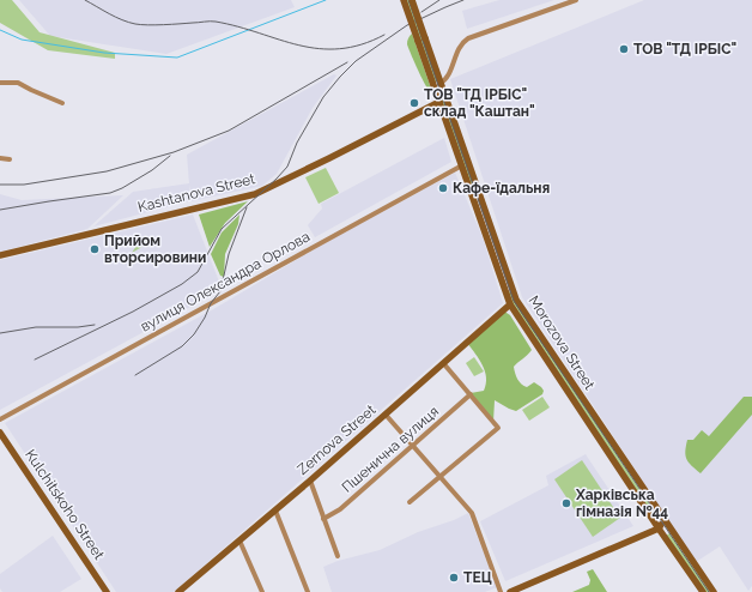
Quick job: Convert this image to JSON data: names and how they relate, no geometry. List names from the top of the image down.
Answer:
{
  "streets": {
    "main road": [
      "Kashtanova Street",
      "Morozova Street",
      "Zernova Street",
      "Kulchitskoho Street"
    ],
    "street": ["вулиця Олександра Орлова", "Пшенична вулиця"]
  },
  "crossings": [
    ["Kashtanova Street", "Morozova Street"],
    ["вулиця Олександра Орлова", "Morozova Street"],
    ["Morozova Street", "Zernova Street"]
  ],
  "places": [
    "ТОВ \"ТД ІРБІС\"",
    "ТОВ \"ТД ІРБІС\" склад \"Каштан\"",
    "Кафе-їдальня",
    "Прийом вторсировини",
    "Харківська гімназія №44",
    "ТЕЦ"
  ]
}
